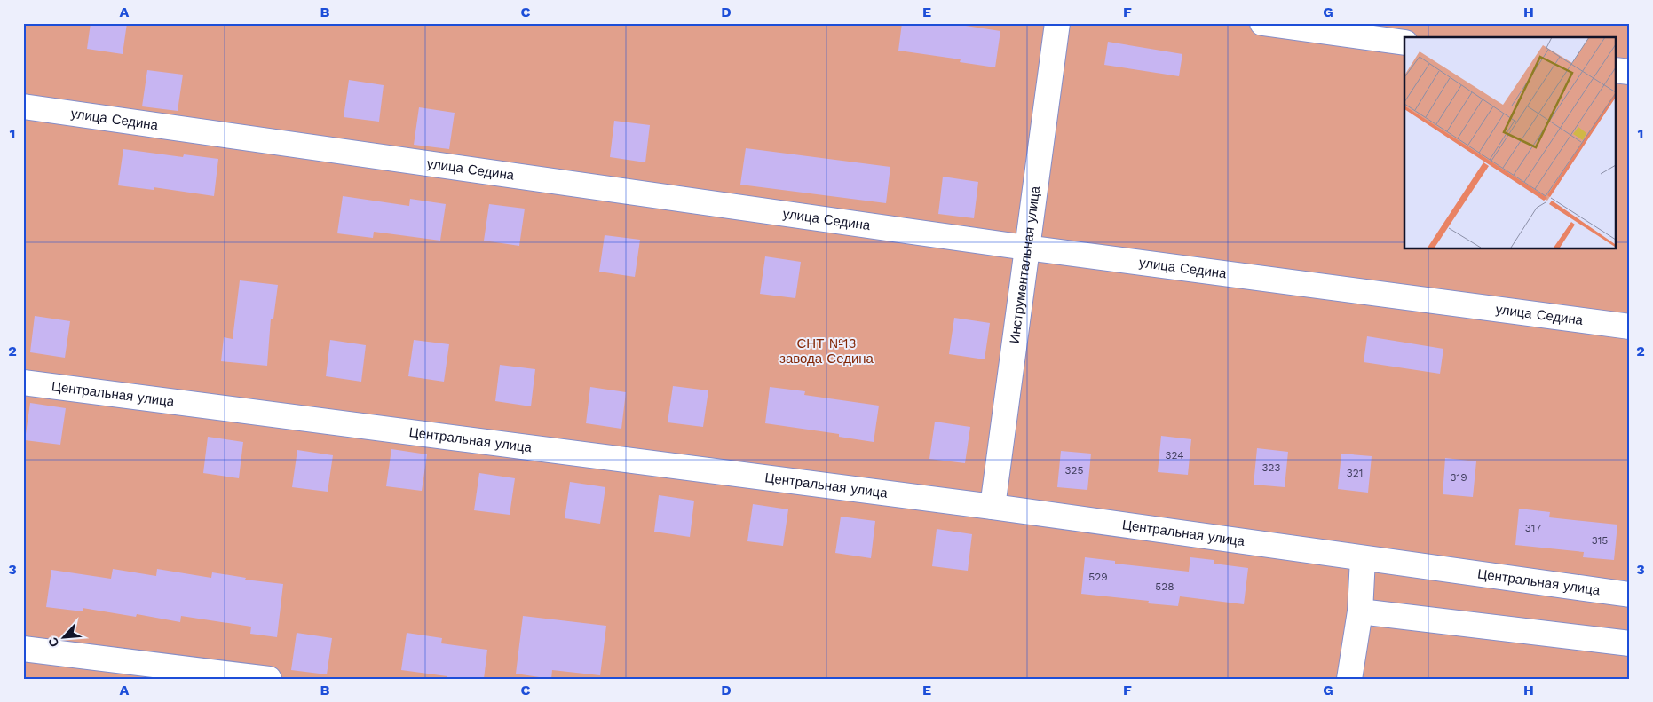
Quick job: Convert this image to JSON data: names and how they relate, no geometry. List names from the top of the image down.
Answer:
{
  "streets": {
    "street": ["улица Седина", "Инструментальная улица", "Центральная улица"]
  },
  "crossings": [
    ["улица Седина", "Инструментальная улица"],
    ["Инструментальная улица", "Центральная улица"]
  ],
  "parks": ["СНТ №13 завода Седина"],
  "house_numbers": [
    "324",
    "323",
    "325",
    "321",
    "319",
    "317",
    "315",
    "529",
    "528"
  ],
  "north": "bottom left",
  "grid": {
    "columns": [
      "A",
      "B",
      "C",
      "D",
      "E",
      "F",
      "G",
      "H"
    ],
    "rows": ["1", "2", "3"]
  }
}
